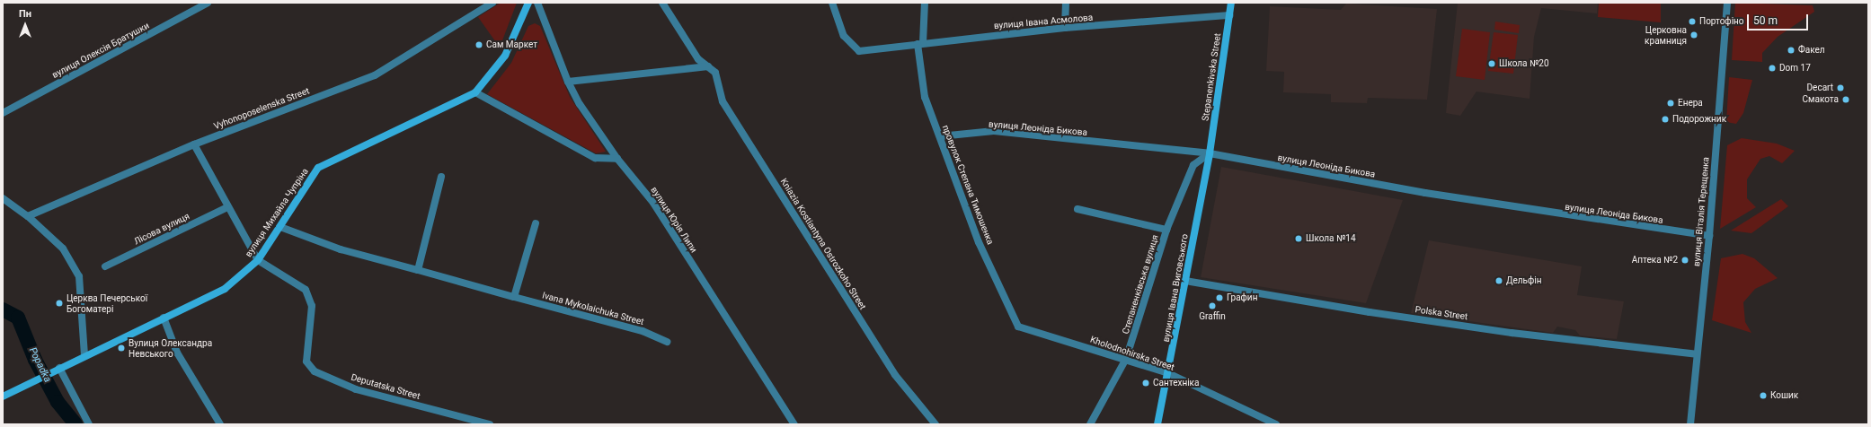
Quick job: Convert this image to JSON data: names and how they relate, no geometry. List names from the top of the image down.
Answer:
{
  "streets": {
    "main road": ["Stepanenkivska Street", "вулиця Михайла Чупріна", "вулиця Івана Виговського"],
    "street": [
      "вулиця Івана Асмолова",
      "вулиця Олексія Братушки",
      "Vyhonoposelenska Street",
      "вулиця Леоніда Бикова",
      "провулок Степана Тимошенка",
      "вулиця Віталія Терещенка",
      "вулиця Юрія Липи",
      "Лісова вулиця",
      "Kniazia Kostiantyna Ostrozkoho Street",
      "Степаненківська вулиця",
      "Ivana Mykolaichuka Street",
      "Polska Street",
      "Kholodnohirska Street",
      "Deputatska Street"
    ]
  },
  "crossings": [
    ["вулиця Івана Асмолова", "Stepanenkivska Street"],
    ["вулиця Івана Асмолова", "провулок Степана Тимошенка"],
    ["Stepanenkivska Street", "вулиця Леоніда Бикова"],
    ["Stepanenkivska Street", "Степаненківська вулиця"],
    ["Stepanenkivska Street", "вулиця Івана Виговського"],
    ["Vyhonoposelenska Street", "Deputatska Street"],
    ["вулиця Леоніда Бикова", "провулок Степана Тимошенка"],
    ["вулиця Леоніда Бикова", "вулиця Віталія Терещенка"],
    ["вулиця Леоніда Бикова", "Степаненківська вулиця"],
    ["вулиця Леоніда Бикова", "вулиця Івана Виговського"],
    ["провулок Степана Тимошенка", "Kholodnohirska Street"],
    ["вулиця Віталія Терещенка", "Polska Street"],
    ["вулиця Михайла Чупріна", "Ivana Mykolaichuka Street"],
    ["вулиця Михайла Чупріна", "Deputatska Street"],
    ["Лісова вулиця", "Deputatska Street"],
    ["Степаненківська вулиця", "вулиця Івана Виговського"],
    ["Степаненківська вулиця", "Kholodnohirska Street"],
    ["вулиця Івана Виговського", "Polska Street"],
    ["вулиця Івана Виговського", "Kholodnohirska Street"]
  ],
  "water": ["Popadka"],
  "places": [
    "Портофіно",
    "Церковна крамниця",
    "Сам Маркет",
    "Факел",
    "Школа №20",
    "Dom 17",
    "Decart",
    "Смакота",
    "Енера",
    "Подорожник",
    "Школа №14",
    "Аптека №2",
    "Дельфін",
    "Графин",
    "Церква Печерської Богоматері",
    "Graffin",
    "Вулиця Олександра Невського",
    "Сантехніка",
    "Кошик"
  ],
  "scale_bar": "50 m",
  "north": "top"
}
